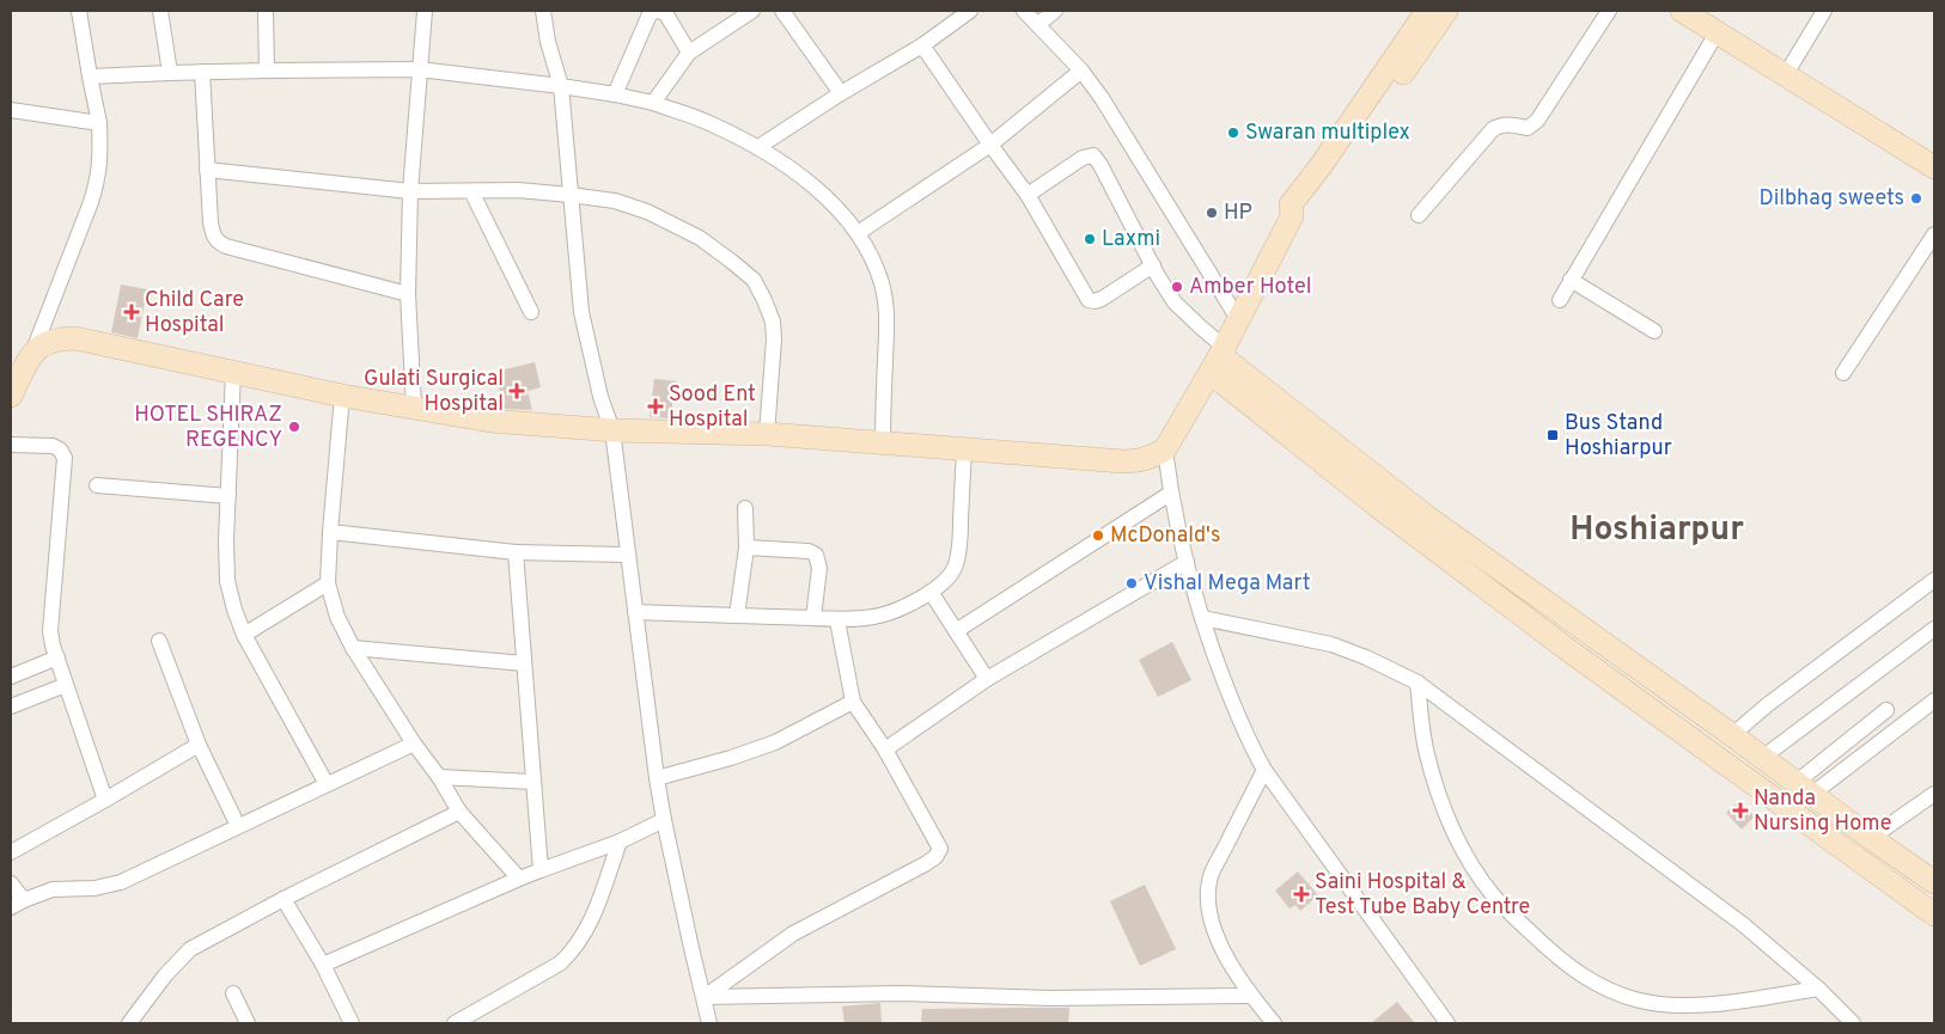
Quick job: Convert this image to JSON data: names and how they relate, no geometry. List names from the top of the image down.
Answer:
{
  "districts": ["Hoshiarpur"],
  "places": {
    "other": [
      "Swaran multiplex",
      "Dilbhag sweets",
      "HP",
      "Laxmi",
      "Amber Hotel",
      "HOTEL SHIRAZ REGENCY",
      "McDonald's",
      "Vishal Mega Mart"
    ],
    "health": [
      "Child Care Hospital",
      "Gulati Surgical Hospital",
      "Sood Ent Hospital",
      "Nanda Nursing Home",
      "Saini Hospital & Test Tube Baby Centre"
    ],
    "transit": ["Bus Stand Hoshiarpur"]
  }
}
